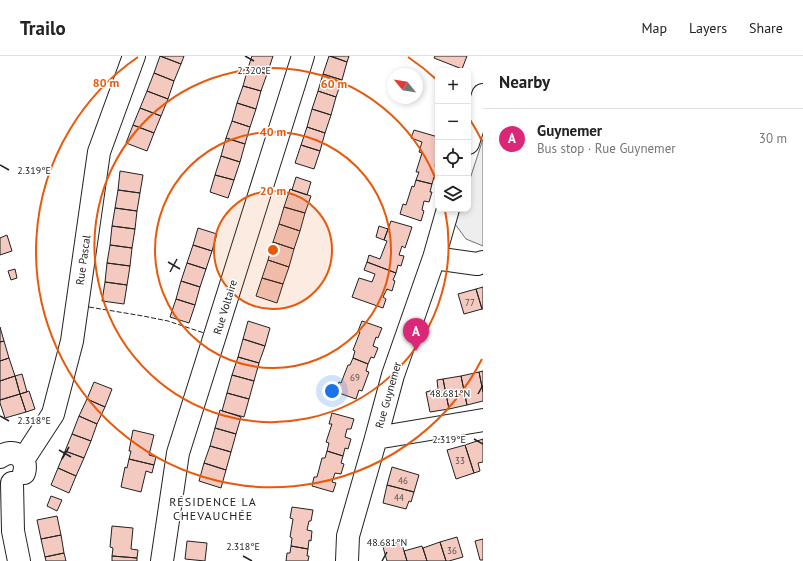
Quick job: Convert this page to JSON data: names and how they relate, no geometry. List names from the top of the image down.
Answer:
{
  "streets": {
    "street": ["Rue Pascal", "Rue Voltaire", "Rue Guynemer"]
  },
  "districts": ["RÉSIDENCE LA CHEVAUCHÉE"],
  "house_numbers": [
    "77",
    "69",
    "33",
    "46",
    "44",
    "36"
  ],
  "north": "top left",
  "page": {
    "header": "Trailo",
    "nav": ["Map", "Layers", "Share"],
    "heading": "Nearby",
    "map_buttons": ["+", "−"],
    "list": [
      {
        "mark": "A",
        "name": "Guynemer",
        "note": "Bus stop · Rue Guynemer",
        "value": "30 m"
      }
    ],
    "pins": "A"
  },
  "coordinates": [
    "2.320°E",
    "2.319°E",
    "48.681°N",
    "2.318°E"
  ],
  "rings": [
    "80 m",
    "60 m",
    "40 m",
    "20 m"
  ]
}
